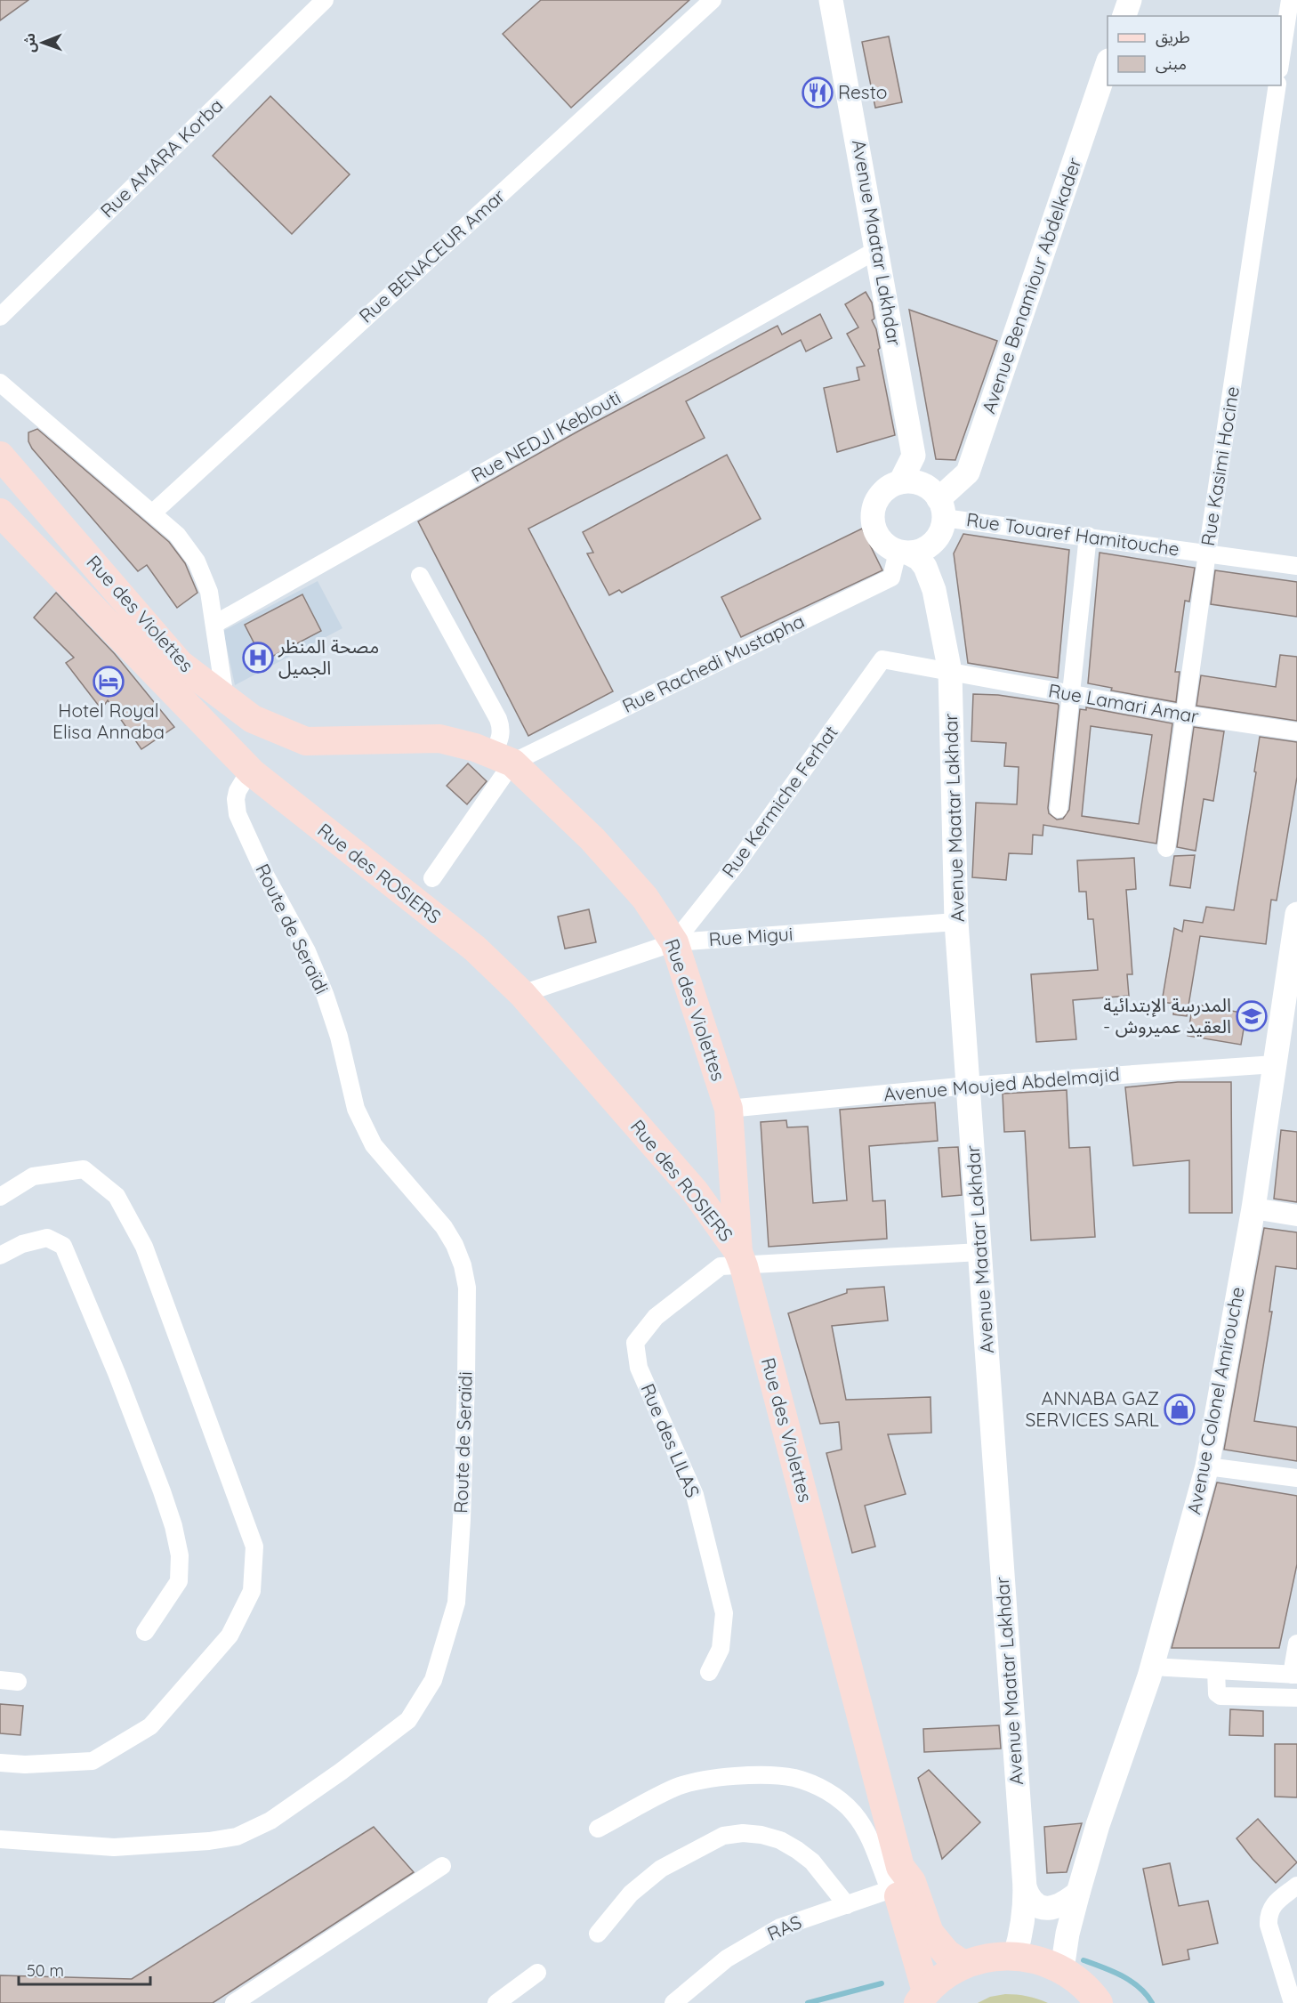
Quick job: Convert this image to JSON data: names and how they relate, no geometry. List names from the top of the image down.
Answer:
{
  "streets": {
    "main road": [
      "Avenue Maatar Lakhdar",
      "Avenue Benamiour Abdelkader",
      "Rue des Violettes",
      "Rue des ROSIERS",
      "Avenue Colonel Amirouche"
    ],
    "street": [
      "Rue AMARA Korba",
      "Rue BENACEUR Amar",
      "Rue NEDJI Keblouti",
      "Rue Kasimi Hocine",
      "Rue Touaref Hamitouche",
      "Rue Rachedi Mustapha",
      "Rue Lamari Amar",
      "Rue Kermiche Ferhat",
      "Route de Seraïdi",
      "Rue Migui",
      "Avenue Moujed Abdelmajid",
      "Rue des LILAS",
      "RAS"
    ]
  },
  "crossings": [
    ["Avenue Maatar Lakhdar", "Avenue Benamiour Abdelkader"],
    ["Avenue Maatar Lakhdar", "Rue NEDJI Keblouti"],
    ["Avenue Maatar Lakhdar", "Rue Touaref Hamitouche"],
    ["Avenue Maatar Lakhdar", "Rue Rachedi Mustapha"],
    ["Avenue Maatar Lakhdar", "Rue Lamari Amar"],
    ["Avenue Maatar Lakhdar", "Rue Migui"],
    ["Avenue Maatar Lakhdar", "Avenue Moujed Abdelmajid"],
    ["Avenue Maatar Lakhdar", "Rue des LILAS"],
    ["Avenue Benamiour Abdelkader", "Rue Touaref Hamitouche"],
    ["Avenue Benamiour Abdelkader", "Rue Rachedi Mustapha"],
    ["Rue Kasimi Hocine", "Rue Touaref Hamitouche"],
    ["Rue Kasimi Hocine", "Rue Lamari Amar"],
    ["Rue Touaref Hamitouche", "Rue Rachedi Mustapha"],
    ["Rue des Violettes", "Rue Rachedi Mustapha"],
    ["Rue des Violettes", "Rue Kermiche Ferhat"],
    ["Rue des Violettes", "Rue des ROSIERS"],
    ["Rue des Violettes", "Rue Migui"],
    ["Rue des Violettes", "Avenue Moujed Abdelmajid"],
    ["Rue des Violettes", "Rue des LILAS"],
    ["Rue des Violettes", "RAS"],
    ["Rue Lamari Amar", "Rue Kermiche Ferhat"],
    ["Rue Kermiche Ferhat", "Rue Migui"],
    ["Rue des ROSIERS", "Route de Seraïdi"],
    ["Rue des ROSIERS", "Rue Migui"],
    ["Rue des ROSIERS", "Rue des LILAS"],
    ["Avenue Moujed Abdelmajid", "Avenue Colonel Amirouche"]
  ],
  "places": {
    "restaurant": ["Resto"],
    "hospital": ["مصحة المنظر الجميل"],
    "hotel": ["Hotel Royal Elisa Annaba"],
    "school or university": ["المدرسة الإبتدائية - العقيد عميروش"],
    "shop": ["ANNABA GAZ SERVICES SARL"]
  },
  "legend": ["طريق", "مبنى"],
  "scale_bar": "50 m",
  "north": "left"
}
